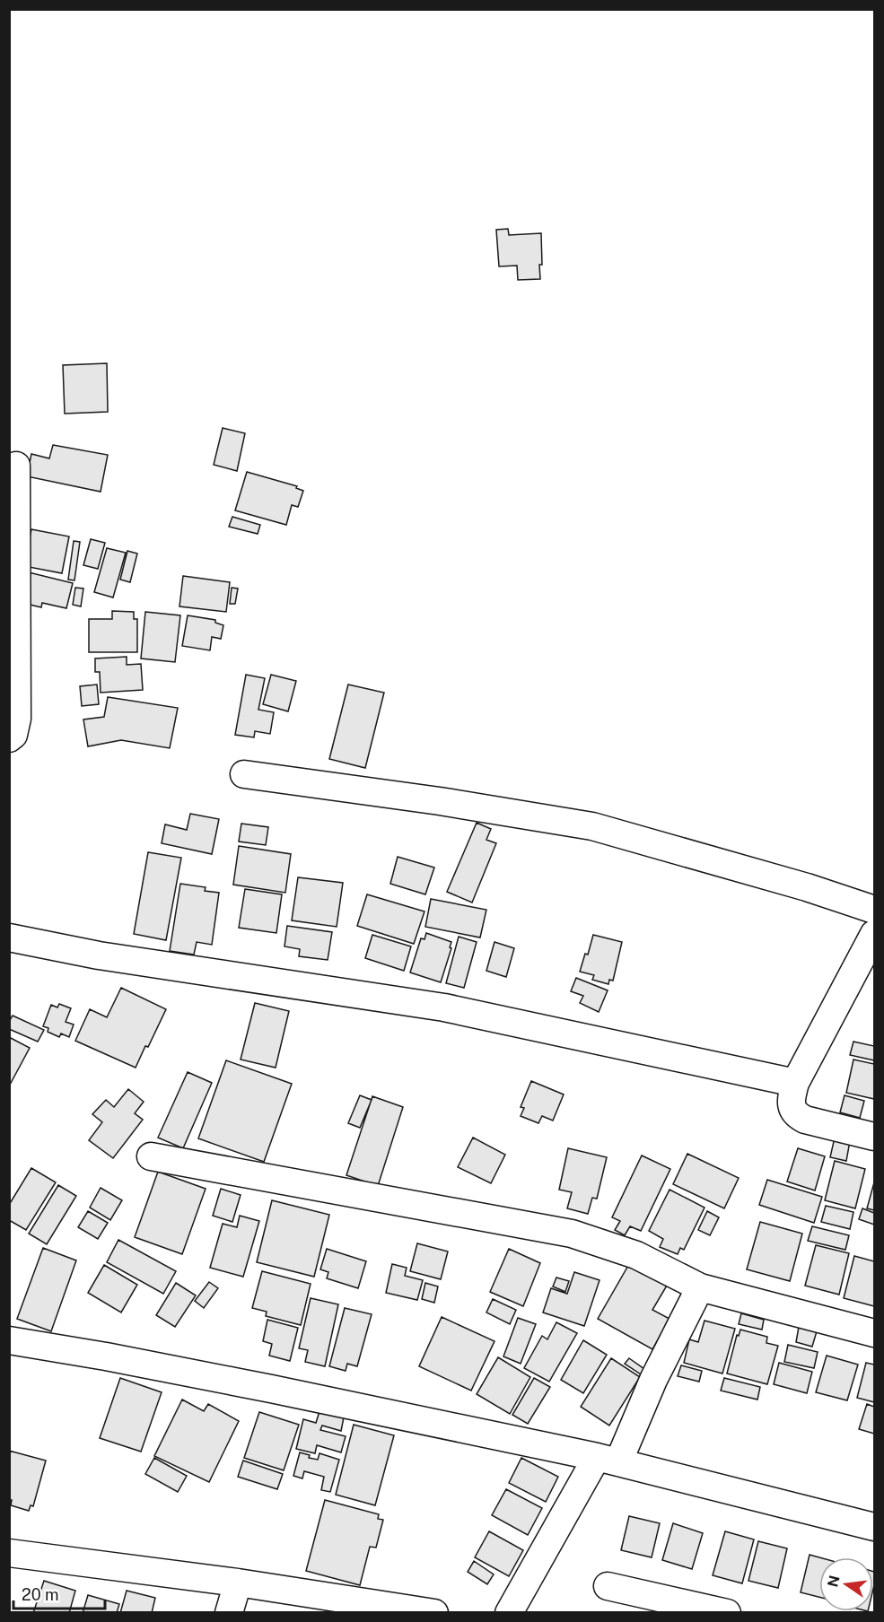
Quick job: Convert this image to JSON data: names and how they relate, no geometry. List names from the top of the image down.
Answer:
{
  "scale_bar": "20 m",
  "north": "left"
}
